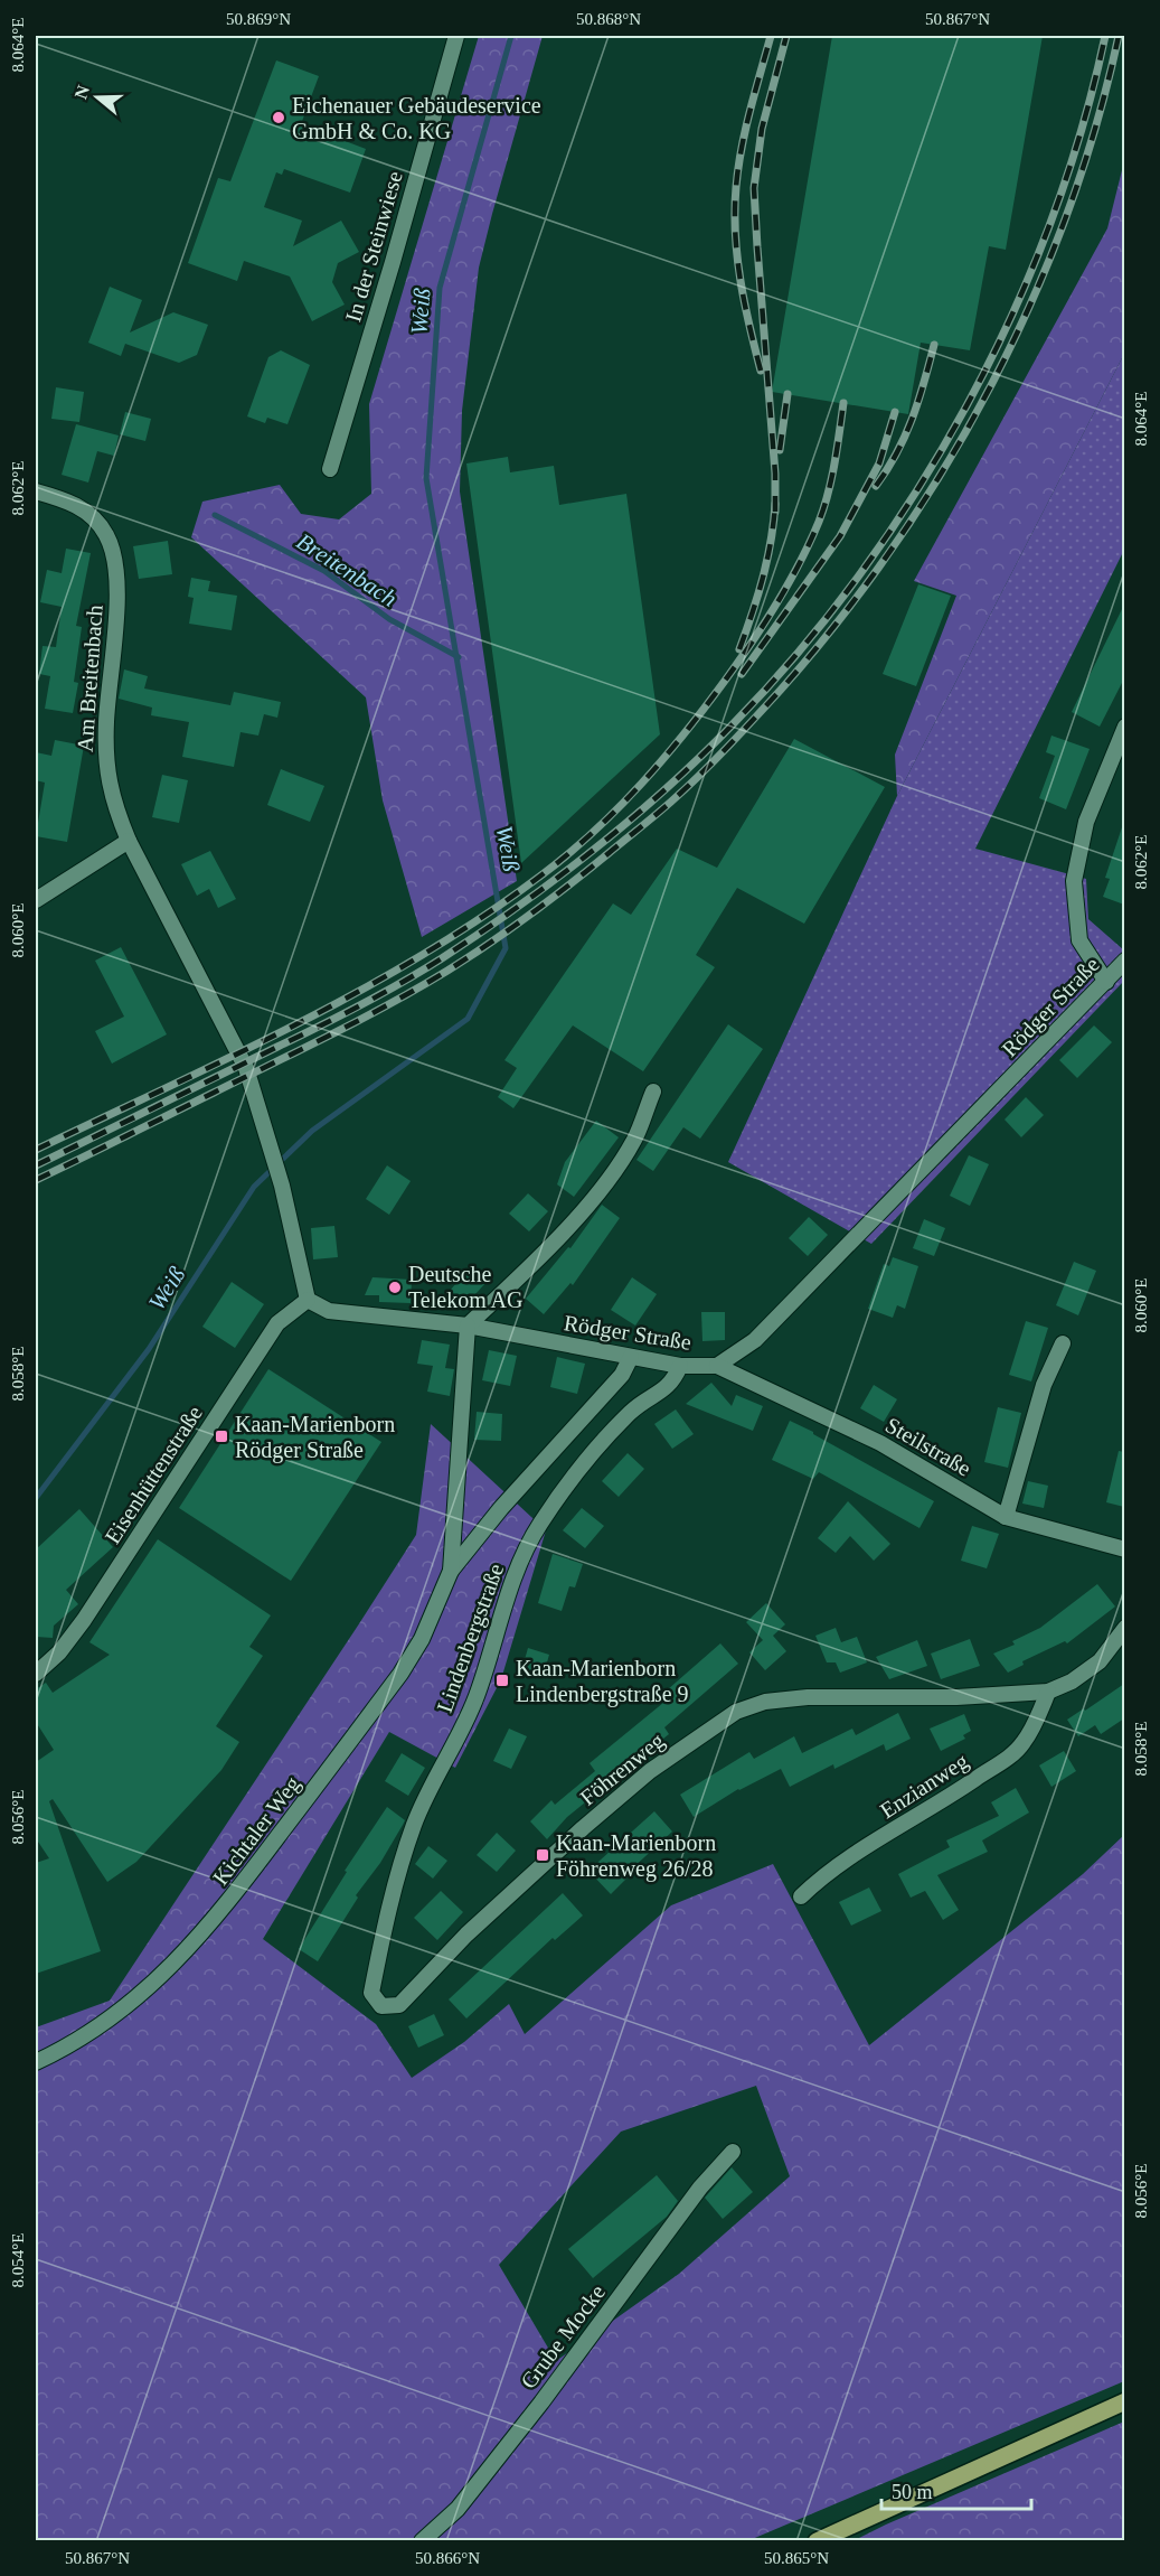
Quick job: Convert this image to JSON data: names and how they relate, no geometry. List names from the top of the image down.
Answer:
{
  "streets": {
    "street": [
      "In der Steinwiese",
      "Am Breitenbach",
      "Rödger Straße",
      "Steilstraße",
      "Eisenhüttenstraße",
      "Lindenbergstraße",
      "Föhrenweg",
      "Enzianweg",
      "Kichtaler Weg",
      "Grube Mocke"
    ]
  },
  "crossings": [
    ["Am Breitenbach", "Rödger Straße"],
    ["Am Breitenbach", "Eisenhüttenstraße"],
    ["Rödger Straße", "Steilstraße"],
    ["Rödger Straße", "Eisenhüttenstraße"],
    ["Rödger Straße", "Lindenbergstraße"],
    ["Rödger Straße", "Kichtaler Weg"],
    ["Lindenbergstraße", "Föhrenweg"],
    ["Föhrenweg", "Enzianweg"]
  ],
  "water": ["Weiß", "Breitenbach"],
  "places": {
    "other": ["Eichenauer Gebäudeservice GmbH & Co. KG", "Deutsche Telekom AG"],
    "transit": ["Kaan-Marienborn Rödger Straße", "Kaan-Marienborn Lindenbergstraße 9", "Kaan-Marienborn Föhrenweg 26/28"]
  },
  "scale_bar": "50 m",
  "north": "left",
  "coordinates": [
    "50.869°N",
    "50.868°N",
    "50.867°N",
    "8.064°E",
    "8.062°E",
    "8.060°E",
    "8.058°E",
    "8.056°E",
    "8.054°E",
    "50.866°N",
    "50.865°N"
  ]
}
